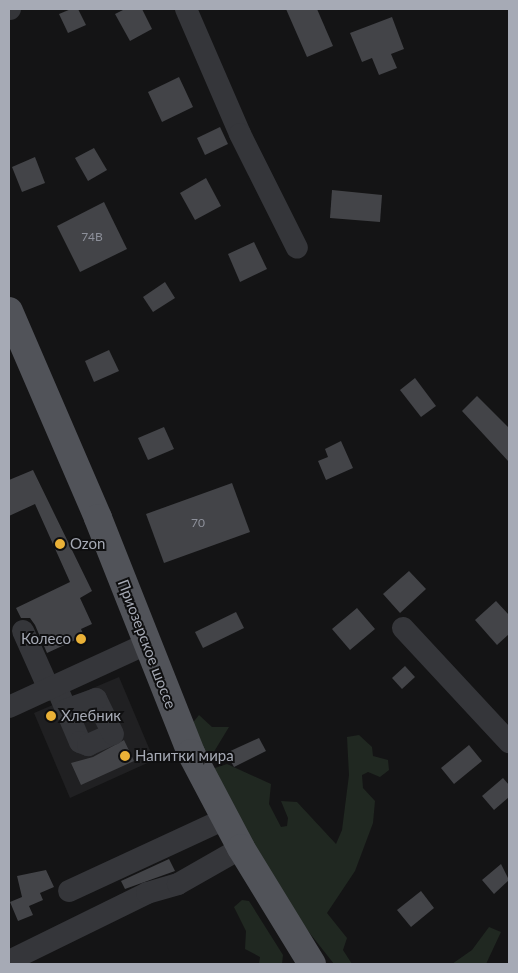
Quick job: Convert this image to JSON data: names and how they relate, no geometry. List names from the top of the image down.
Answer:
{
  "streets": {
    "main road": ["Приозерское шоссе"]
  },
  "places": [
    "Ozon",
    "Колесо",
    "Хлебник",
    "Напитки мира"
  ],
  "house_numbers": ["74В", "70"]
}
